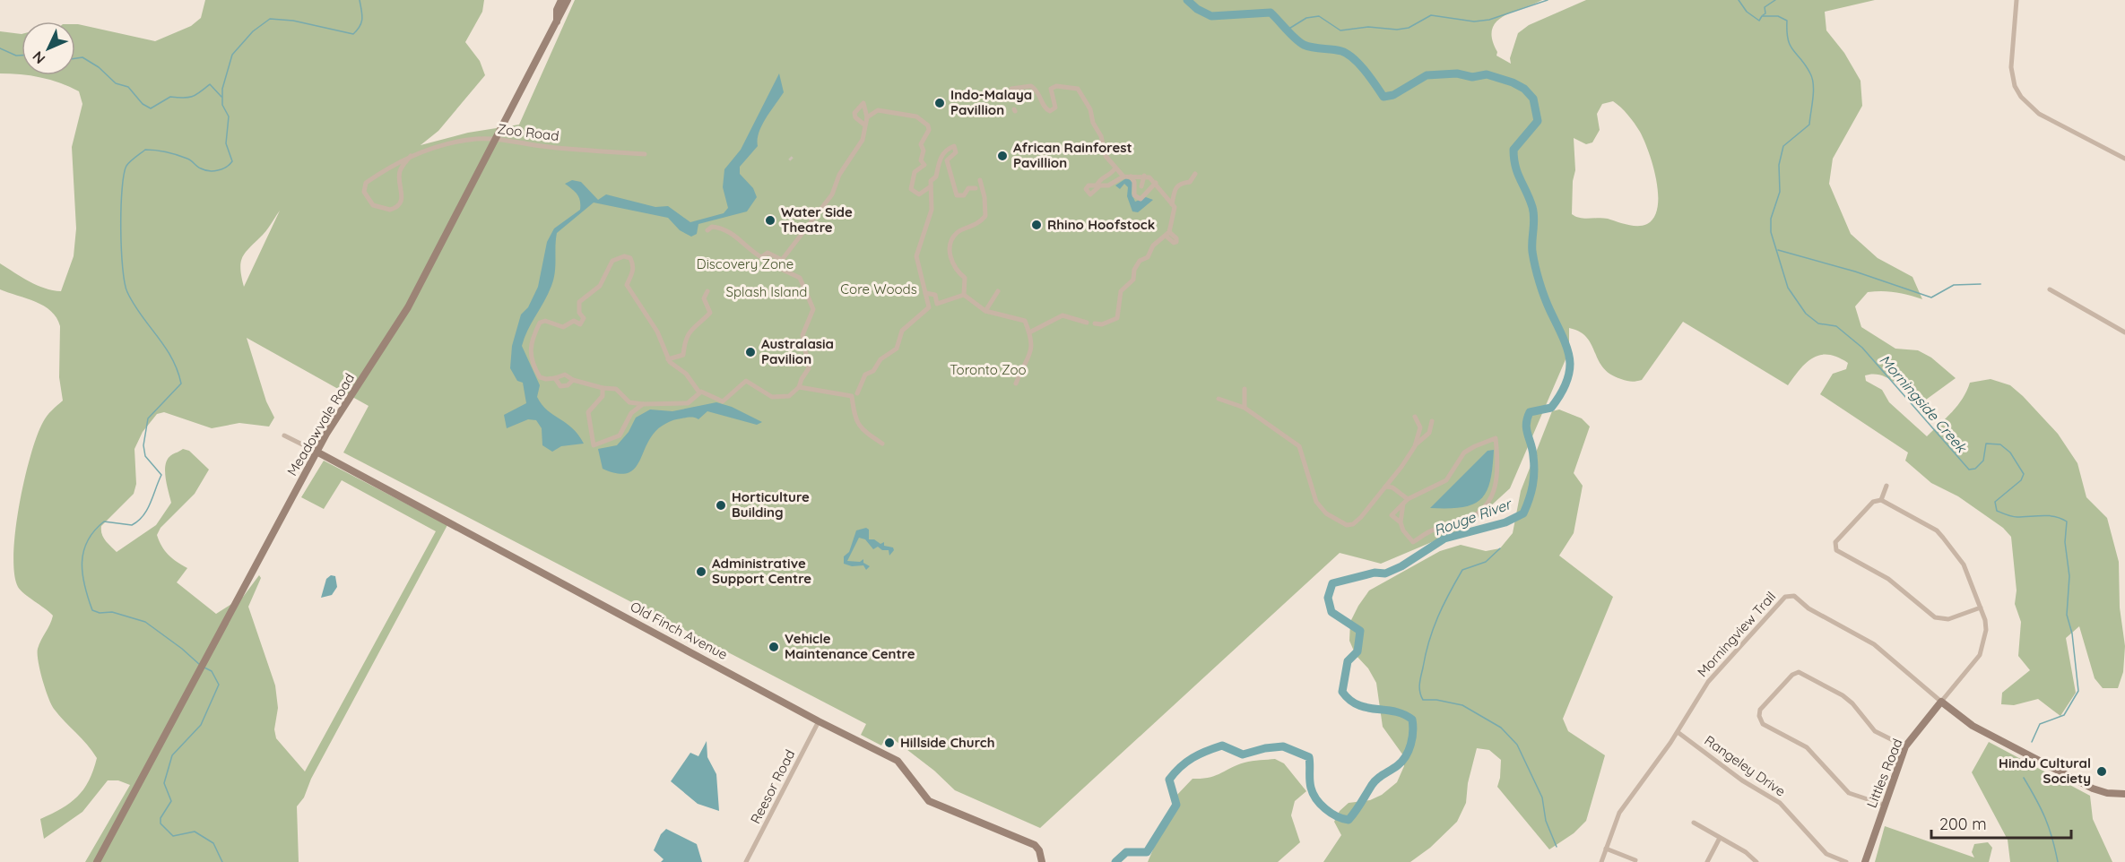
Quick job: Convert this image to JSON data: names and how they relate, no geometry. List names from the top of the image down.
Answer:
{
  "streets": {
    "street": [
      "Zoo Road",
      "Meadowvale Road",
      "Old Finch Avenue",
      "Morningview Trail",
      "Rangeley Drive",
      "Littles Road",
      "Reesor Road"
    ]
  },
  "crossings": [
    ["Zoo Road", "Meadowvale Road"],
    ["Meadowvale Road", "Old Finch Avenue"],
    ["Old Finch Avenue", "Reesor Road"],
    ["Morningview Trail", "Rangeley Drive"],
    ["Morningview Trail", "Littles Road"]
  ],
  "water": ["Morningside Creek", "Rouge River"],
  "parks": [
    "Discovery Zone",
    "Core Woods",
    "Splash Island",
    "Toronto Zoo"
  ],
  "places": [
    "Indo-Malaya Pavillion",
    "African Rainforest Pavillion",
    "Water Side Theatre",
    "Rhino Hoofstock",
    "Australasia Pavilion",
    "Horticulture Building",
    "Administrative Support Centre",
    "Vehicle Maintenance Centre",
    "Hillside Church",
    "Hindu Cultural Society"
  ],
  "scale_bar": "200 m",
  "north": "bottom left"
}
